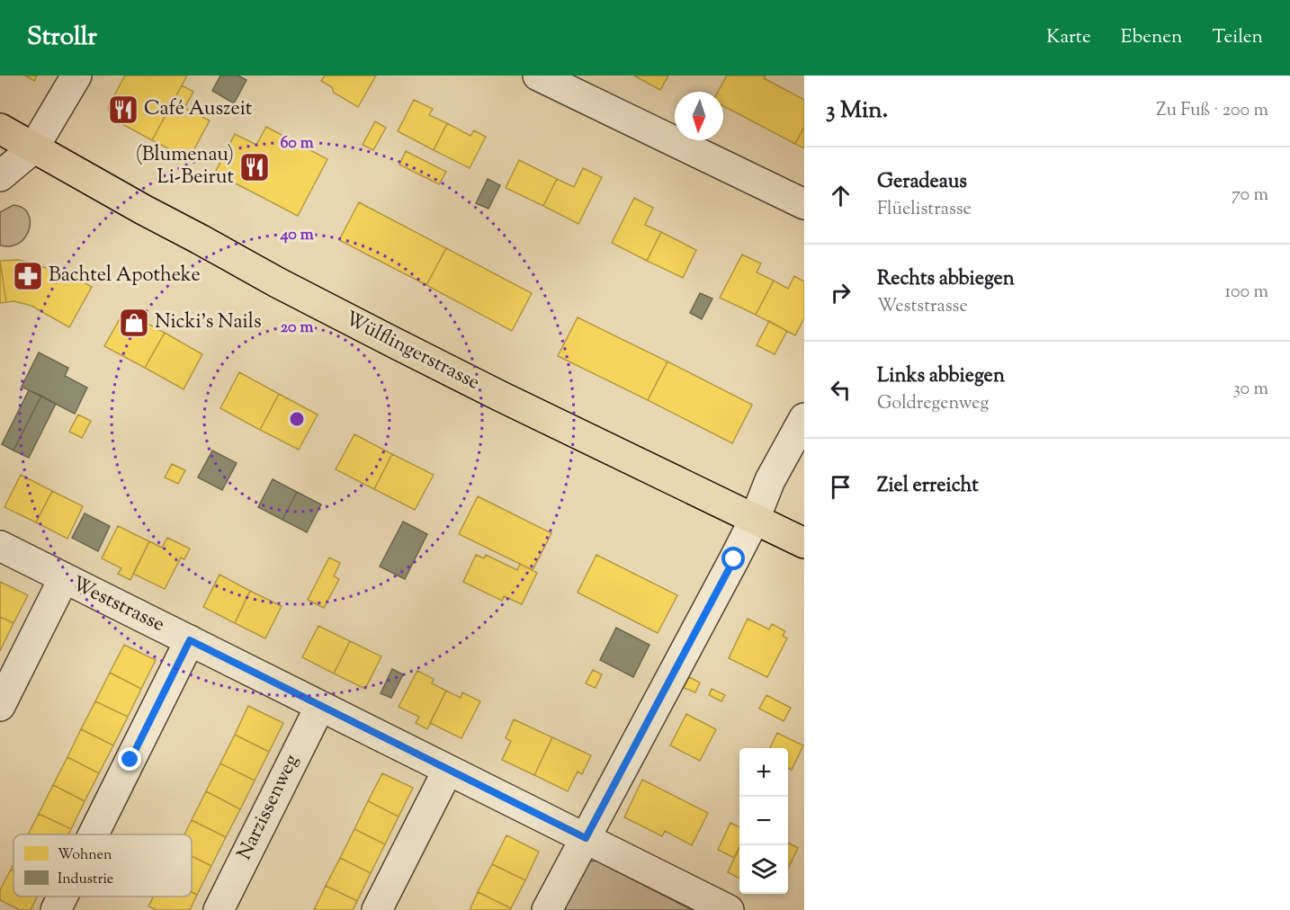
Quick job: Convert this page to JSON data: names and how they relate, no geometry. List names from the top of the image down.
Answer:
{
  "streets": {
    "main road": ["Wülflingerstrasse"],
    "street": ["Weststrasse", "Narzissenweg"]
  },
  "crossings": [
    ["Weststrasse", "Narzissenweg"]
  ],
  "places": {
    "restaurant": ["Café Auszeit", "(Blumenau) Li-Beirut"],
    "pharmacy": ["Bachtel Apotheke"],
    "shop": ["Nicki's Nails"]
  },
  "legend": ["Wohnen", "Industrie"],
  "north": "bottom",
  "page": {
    "header": "Strollr",
    "nav": ["Karte", "Ebenen", "Teilen"],
    "heading": ["3 Min.", "Zu Fuß · 200 m"],
    "list": [
      ["Geradeaus", "Flüelistrasse", "70 m"],
      ["Rechts abbiegen", "Weststrasse", "100 m"],
      ["Links abbiegen", "Goldregenweg", "30 m"],
      "Ziel erreicht"
    ],
    "map_buttons": ["+", "−"]
  },
  "rings": ["60 m", "40 m", "20 m"]
}
